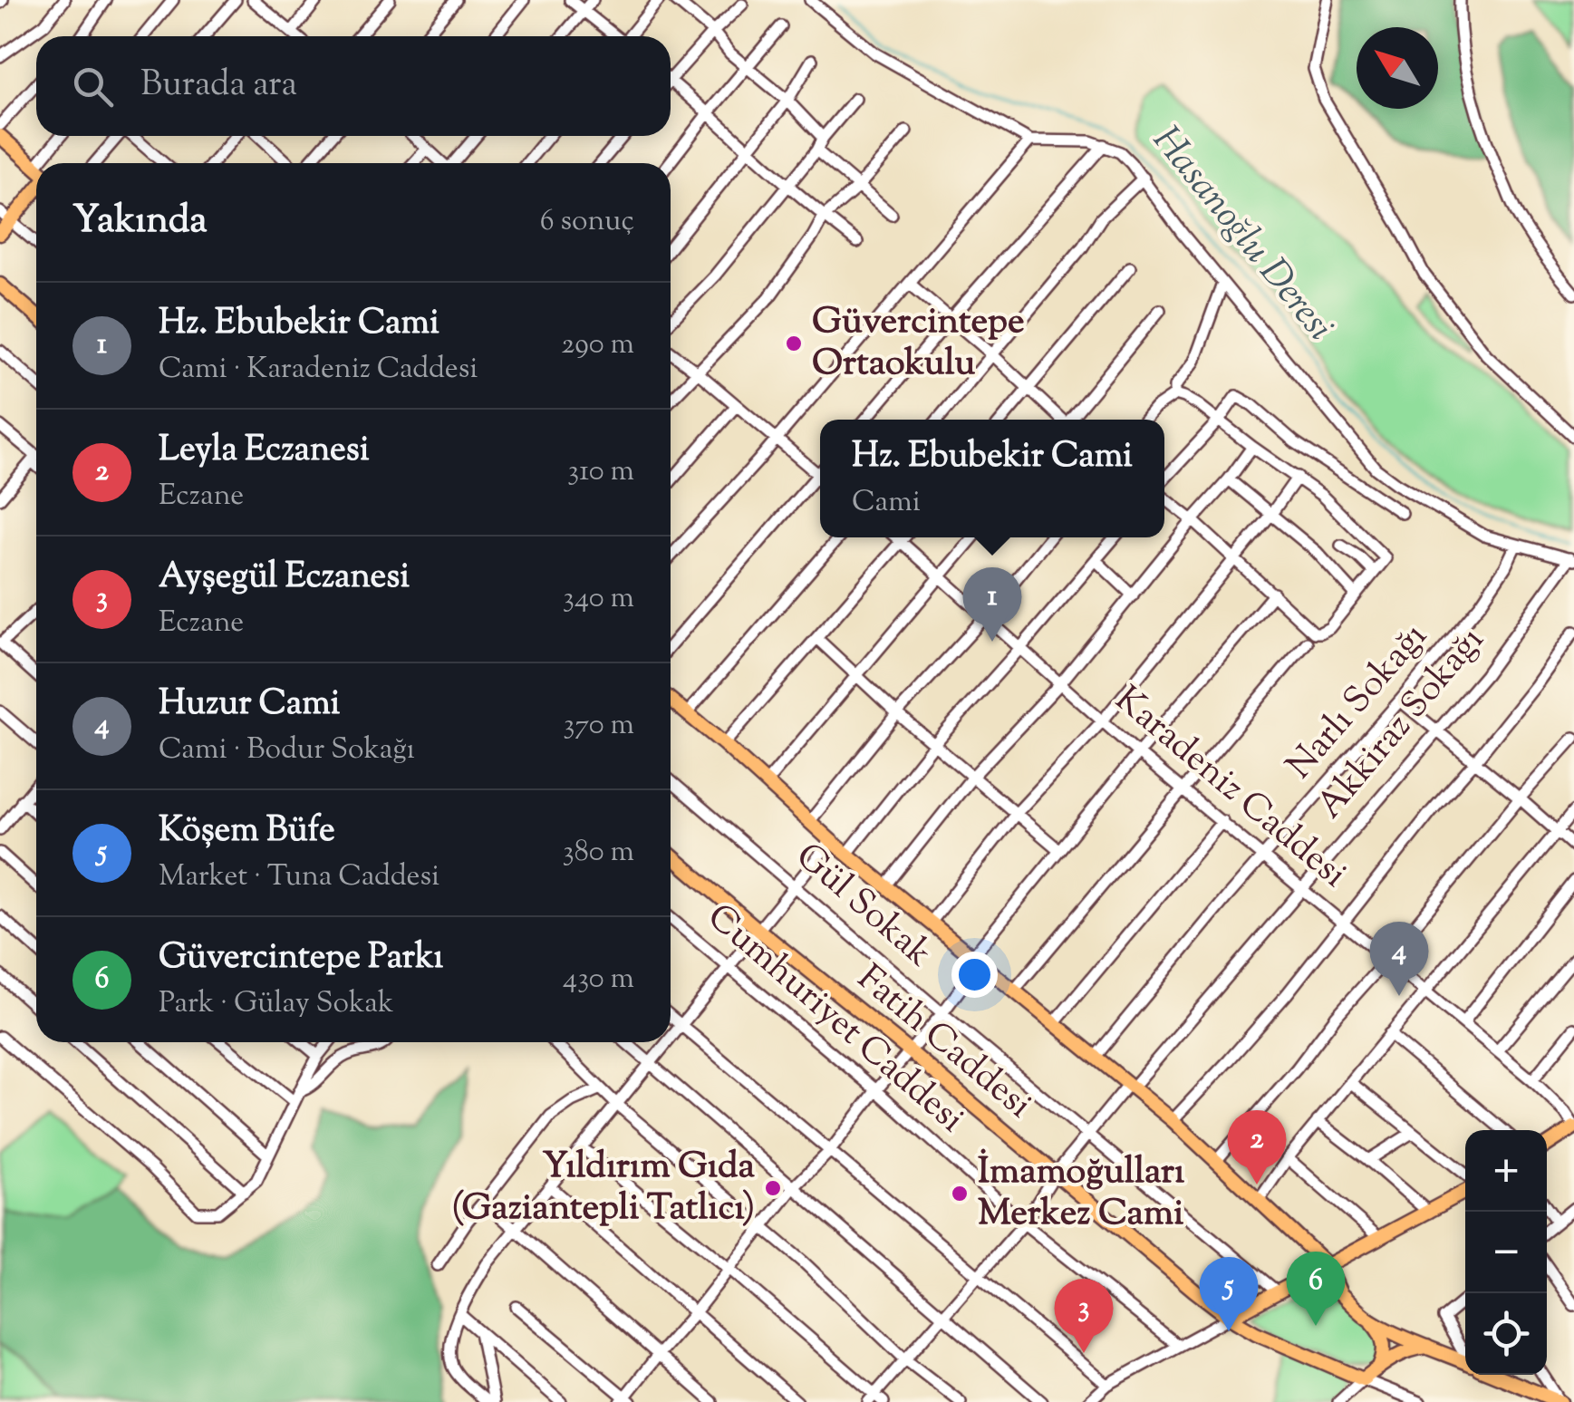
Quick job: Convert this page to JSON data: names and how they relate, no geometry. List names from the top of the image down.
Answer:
{
  "streets": {
    "main road": ["Fatih Caddesi"],
    "street": [
      "Narlı Sokağı",
      "Akkiraz Sokağı",
      "Karadeniz Caddesi",
      "Gül Sokak",
      "Cumhuriyet Caddesi"
    ]
  },
  "crossings": [
    ["Narlı Sokağı", "Karadeniz Caddesi"],
    ["Akkiraz Sokağı", "Karadeniz Caddesi"],
    ["Akkiraz Sokağı", "Gül Sokak"],
    ["Akkiraz Sokağı", "Cumhuriyet Caddesi"],
    ["Akkiraz Sokağı", "Fatih Caddesi"]
  ],
  "water": ["Hasanoğlu Deresi"],
  "places": ["Güvercintepe Ortaokulu", "Yıldırım Gıda (Gaziantepli Tatlıcı)", "İmamoğulları Merkez Cami"],
  "north": "top left",
  "page": {
    "search": "Burada ara",
    "heading": ["Yakında", "6 sonuç"],
    "list": [
      {
        "mark": "1",
        "name": "Hz. Ebubekir Cami",
        "note": "Cami · Karadeniz Caddesi",
        "value": "290 m"
      },
      {
        "mark": "2",
        "name": "Leyla Eczanesi",
        "note": "Eczane",
        "value": "310 m"
      },
      {
        "mark": "3",
        "name": "Ayşegül Eczanesi",
        "note": "Eczane",
        "value": "340 m"
      },
      {
        "mark": "4",
        "name": "Huzur Cami",
        "note": "Cami · Bodur Sokağı",
        "value": "370 m"
      },
      {
        "mark": "5",
        "name": "Köşem Büfe",
        "note": "Market · Tuna Caddesi",
        "value": "380 m"
      },
      {
        "mark": "6",
        "name": "Güvercintepe Parkı",
        "note": "Park · Gülay Sokak",
        "value": "430 m"
      }
    ],
    "popup": ["Hz. Ebubekir Cami", "Cami"],
    "pins": [
      "1",
      "4",
      "2",
      "6",
      "5",
      "3"
    ],
    "map_buttons": ["+", "−"]
  }
}
